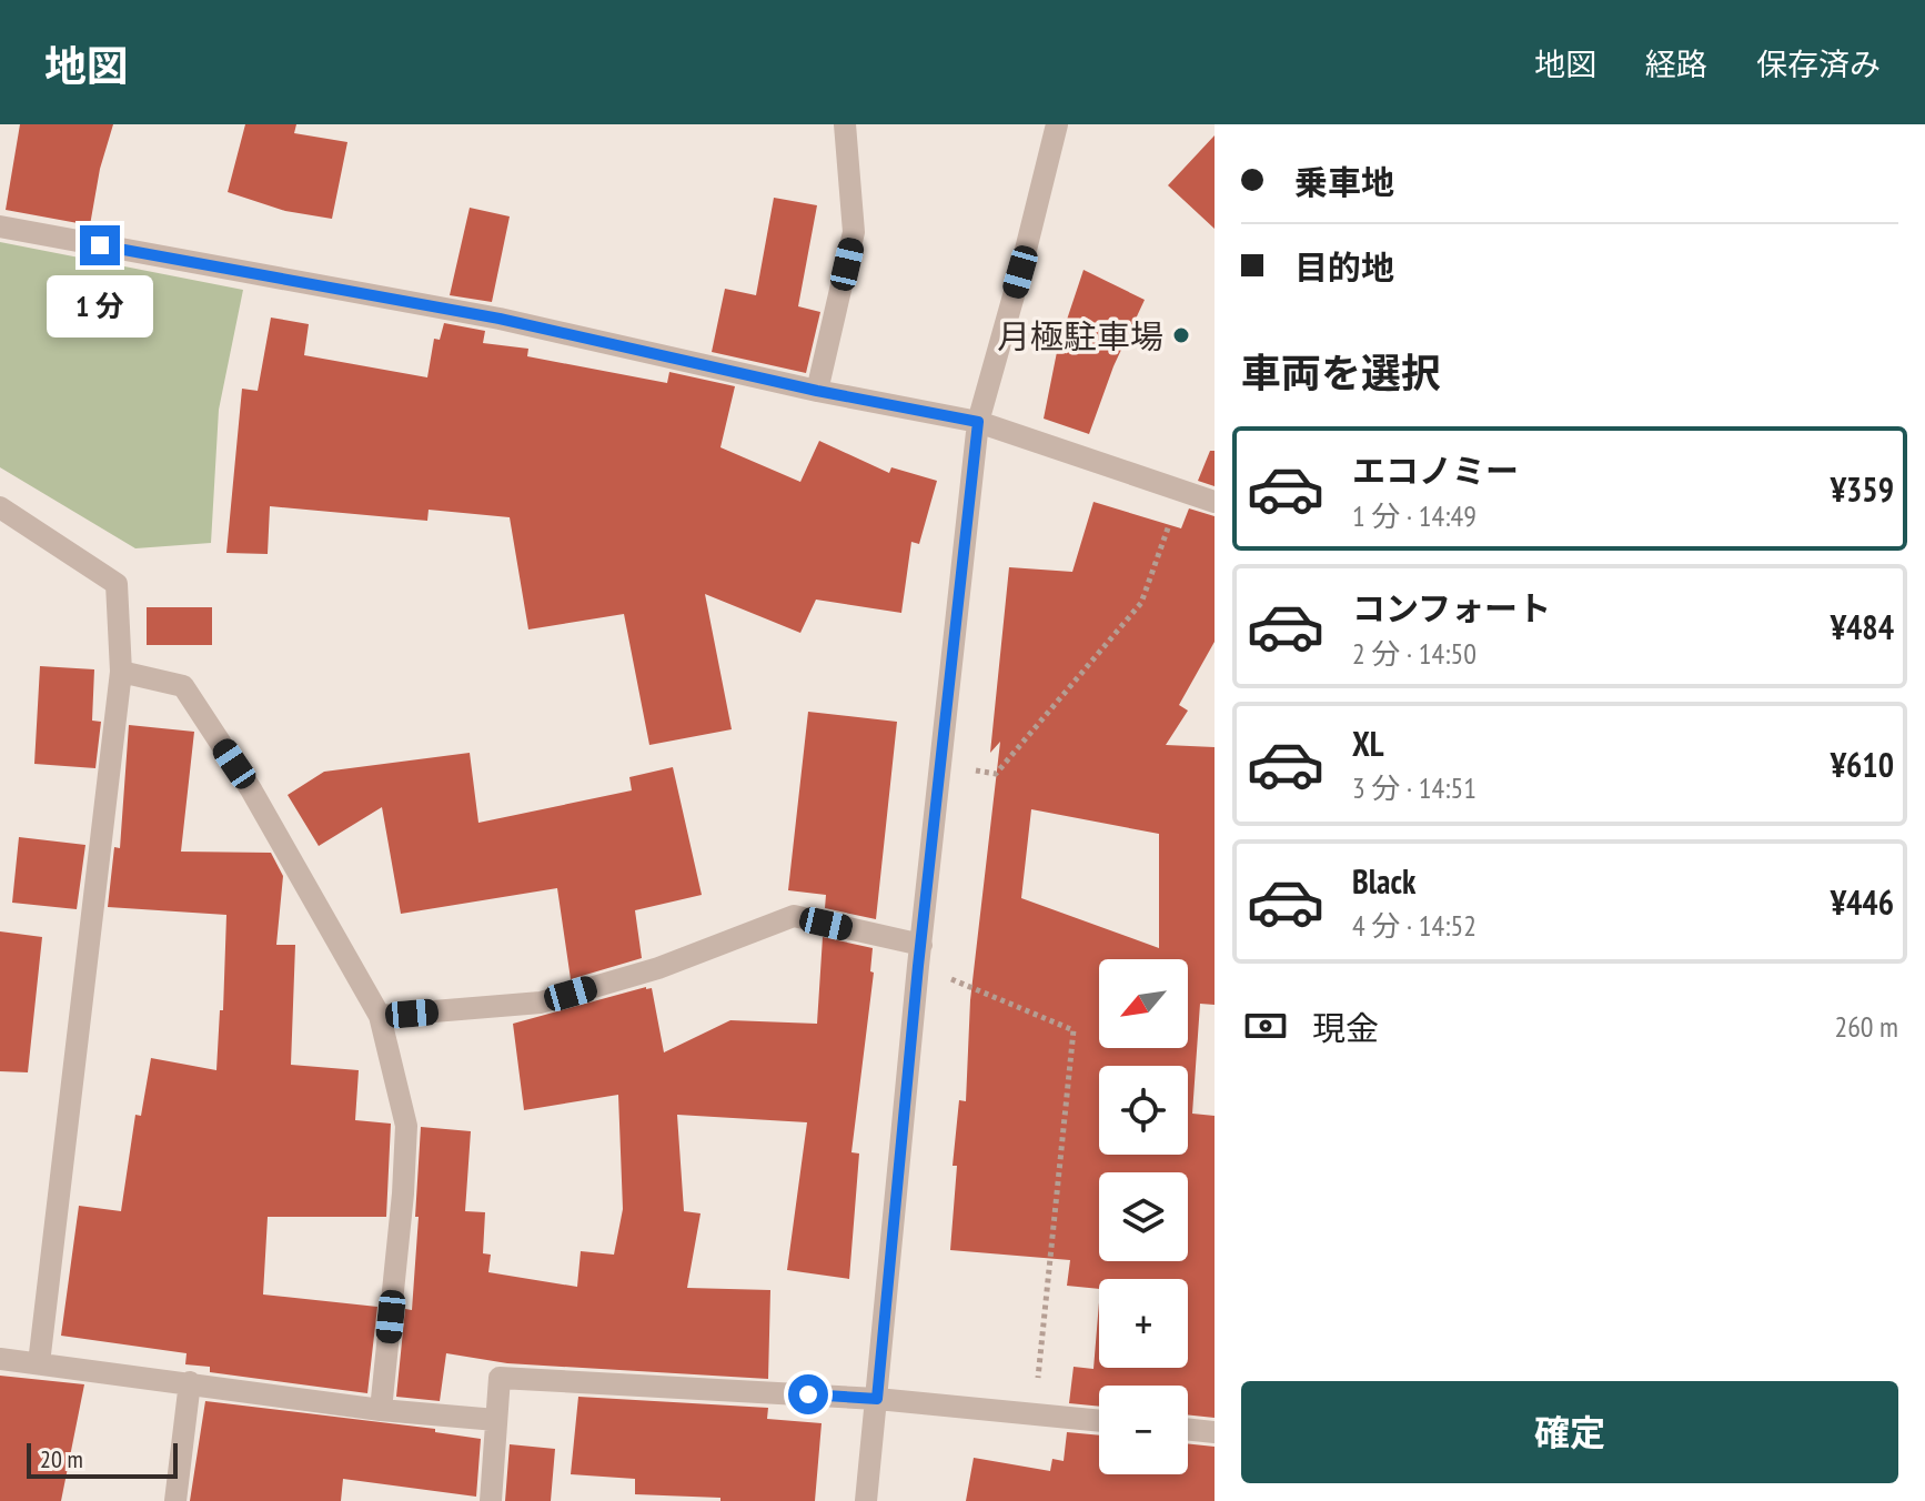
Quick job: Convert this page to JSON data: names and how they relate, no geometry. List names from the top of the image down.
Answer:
{
  "places": ["月極駐車場"],
  "scale_bar": "20 m",
  "north": "bottom left",
  "page": {
    "header": "地図",
    "nav": ["地図", "経路", "保存済み"],
    "banner": ["乗車地", "目的地"],
    "bubble": "1 分",
    "heading": "車両を選択",
    "list": [
      {
        "name": "エコノミー",
        "note": "1 分 · 14:49",
        "value": "¥359"
      },
      {
        "name": "コンフォート",
        "note": "2 分 · 14:50",
        "value": "¥484"
      },
      {
        "name": "XL",
        "note": "3 分 · 14:51",
        "value": "¥610"
      },
      {
        "name": "Black",
        "note": "4 分 · 14:52",
        "value": "¥446"
      }
    ],
    "map_buttons": ["+", "−"],
    "pay": ["現金", "260 m"],
    "buttons": "確定",
    "scale": "20 m"
  }
}
